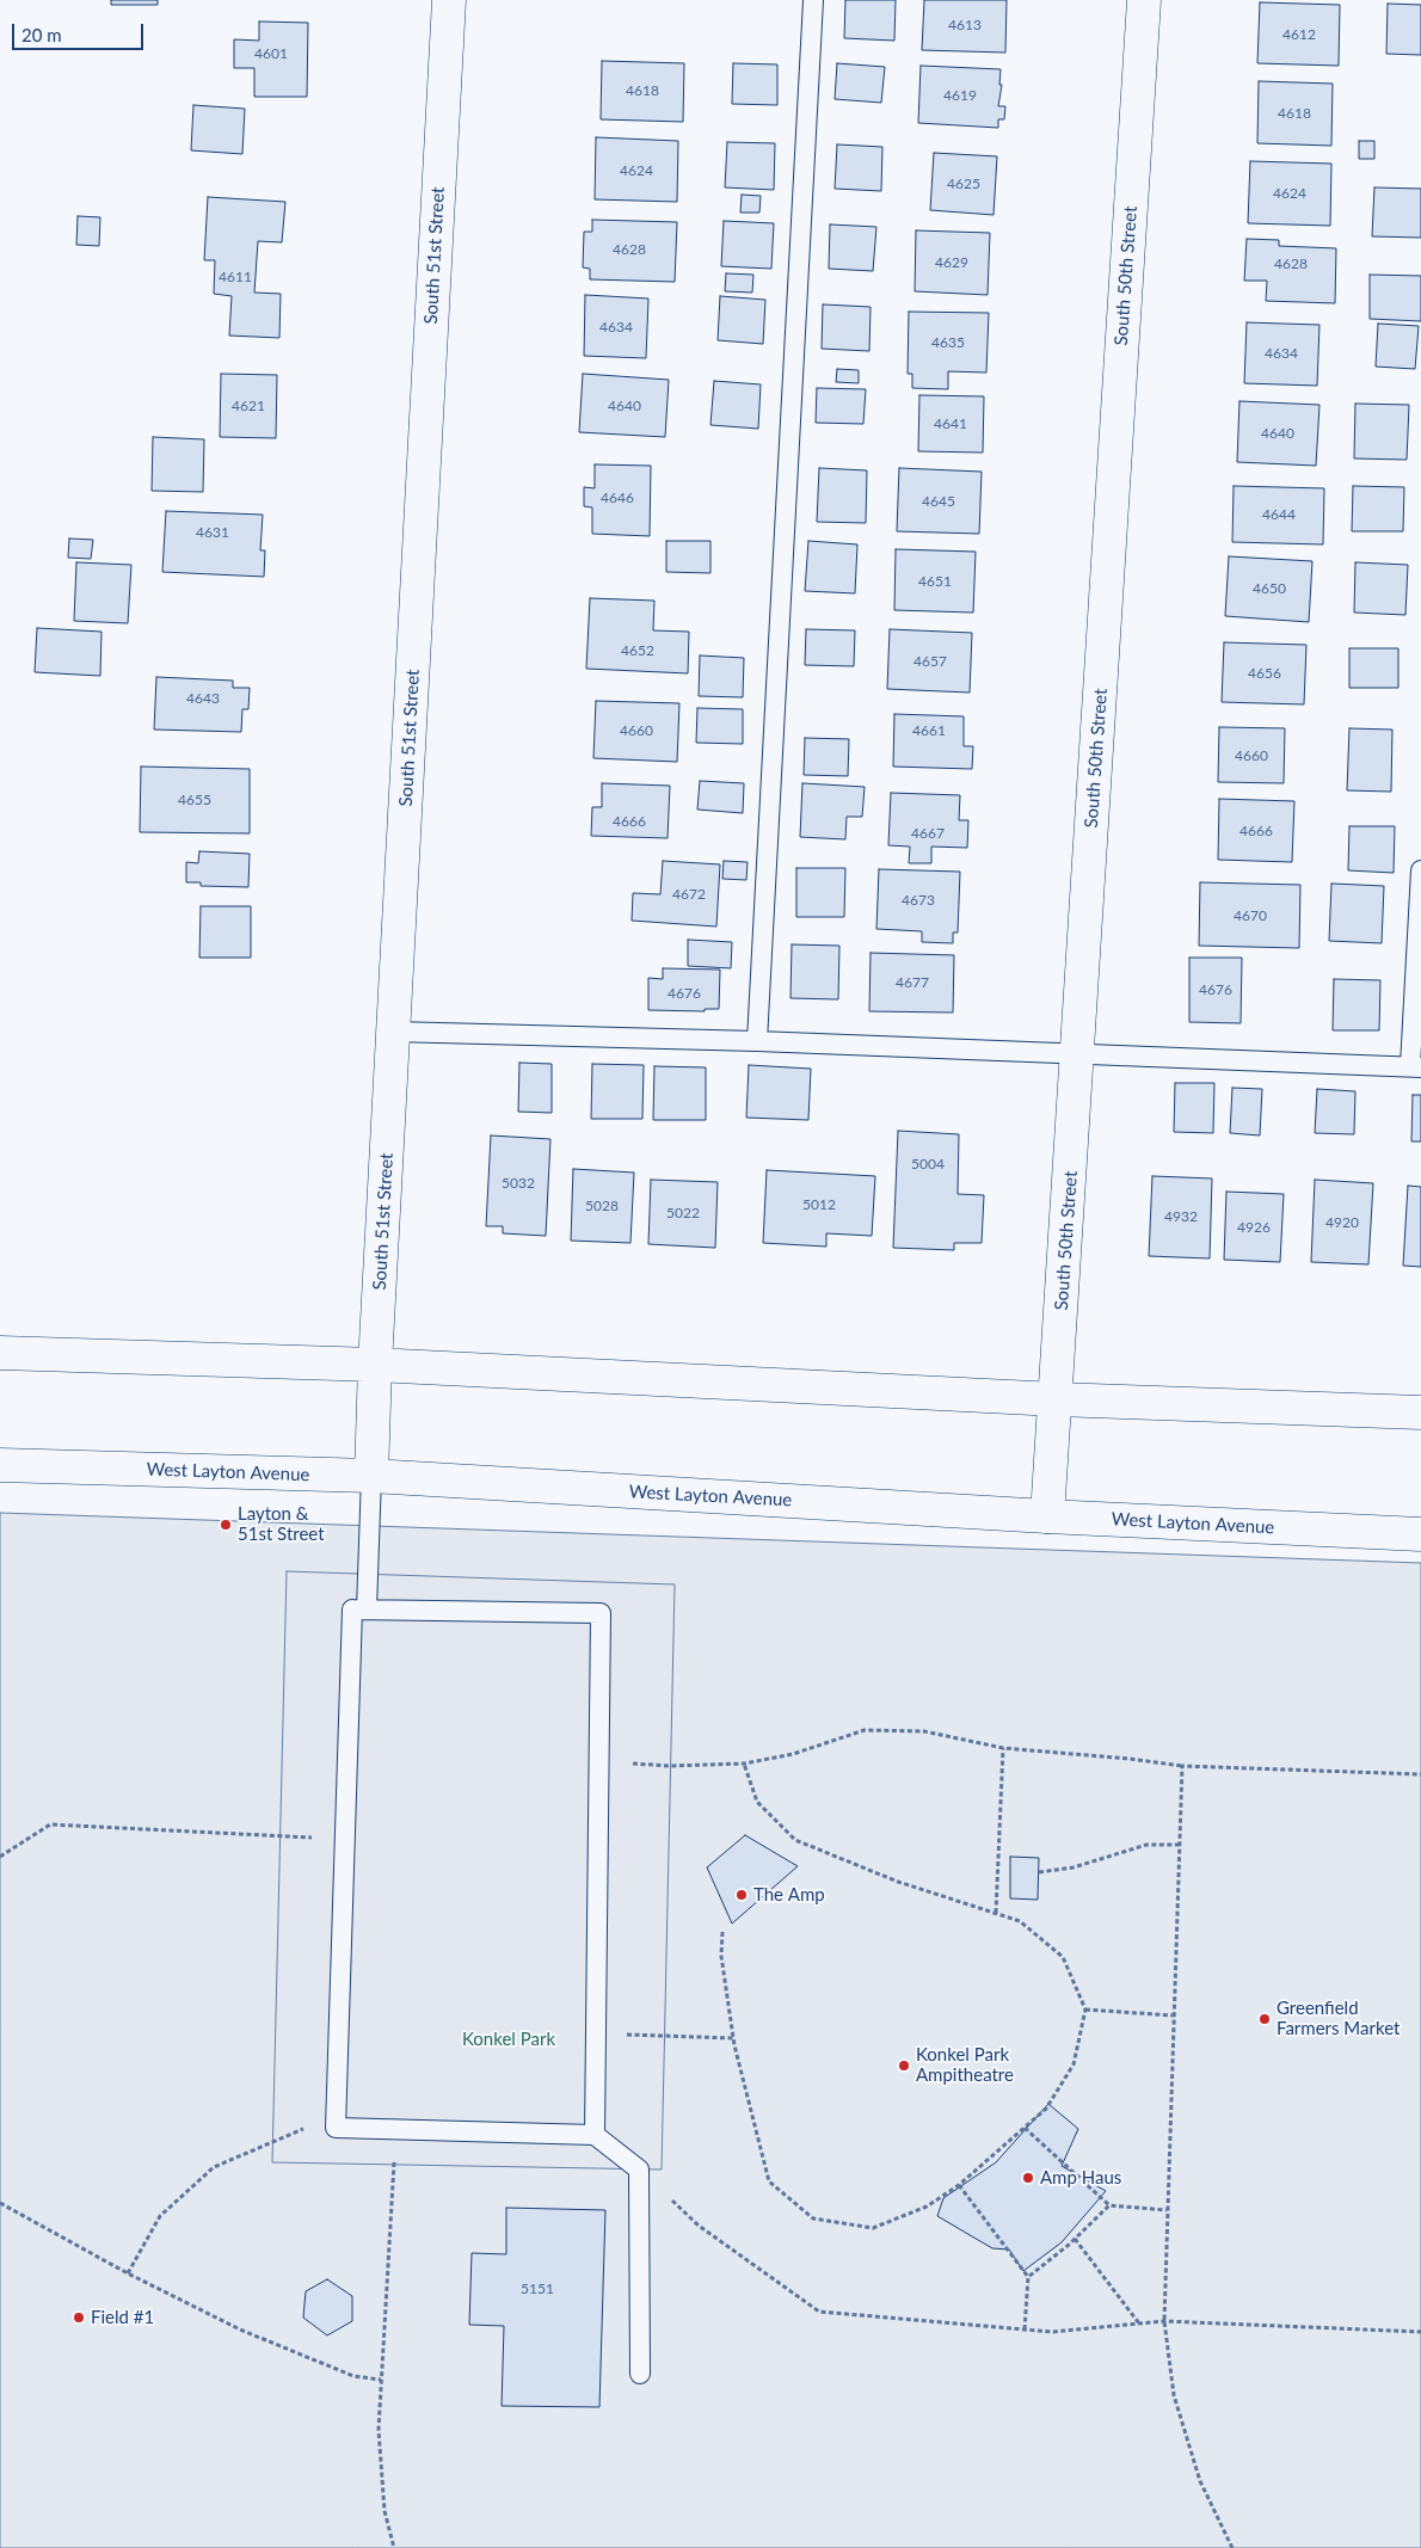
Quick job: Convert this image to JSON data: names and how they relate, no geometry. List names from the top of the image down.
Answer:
{
  "streets": {
    "street": ["South 51st Street", "South 50th Street", "West Layton Avenue"]
  },
  "crossings": [
    ["South 51st Street", "West Layton Avenue"],
    ["South 50th Street", "West Layton Avenue"]
  ],
  "parks": ["Konkel Park"],
  "places": [
    "Layton & 51st Street",
    "The Amp",
    "Greenfield Farmers Market",
    "Konkel Park Ampitheatre",
    "Amp Haus",
    "Field #1"
  ],
  "house_numbers": [
    "4613",
    "4612",
    "4601",
    "4618",
    "4619",
    "4618",
    "4624",
    "4625",
    "4624",
    "4628",
    "4629",
    "4628",
    "4611",
    "4634",
    "4635",
    "4634",
    "4621",
    "4640",
    "4641",
    "4640",
    "4646",
    "4645",
    "4644",
    "4631",
    "4651",
    "4650",
    "4652",
    "4657",
    "4656",
    "4643",
    "4660",
    "4661",
    "4660",
    "4655",
    "4666",
    "4666",
    "4667",
    "4672",
    "4673",
    "4670",
    "4677",
    "4676",
    "4676",
    "5004",
    "5032",
    "5012",
    "5028",
    "5022",
    "4932",
    "4920",
    "4926",
    "5151"
  ],
  "scale_bar": "20 m"
}
